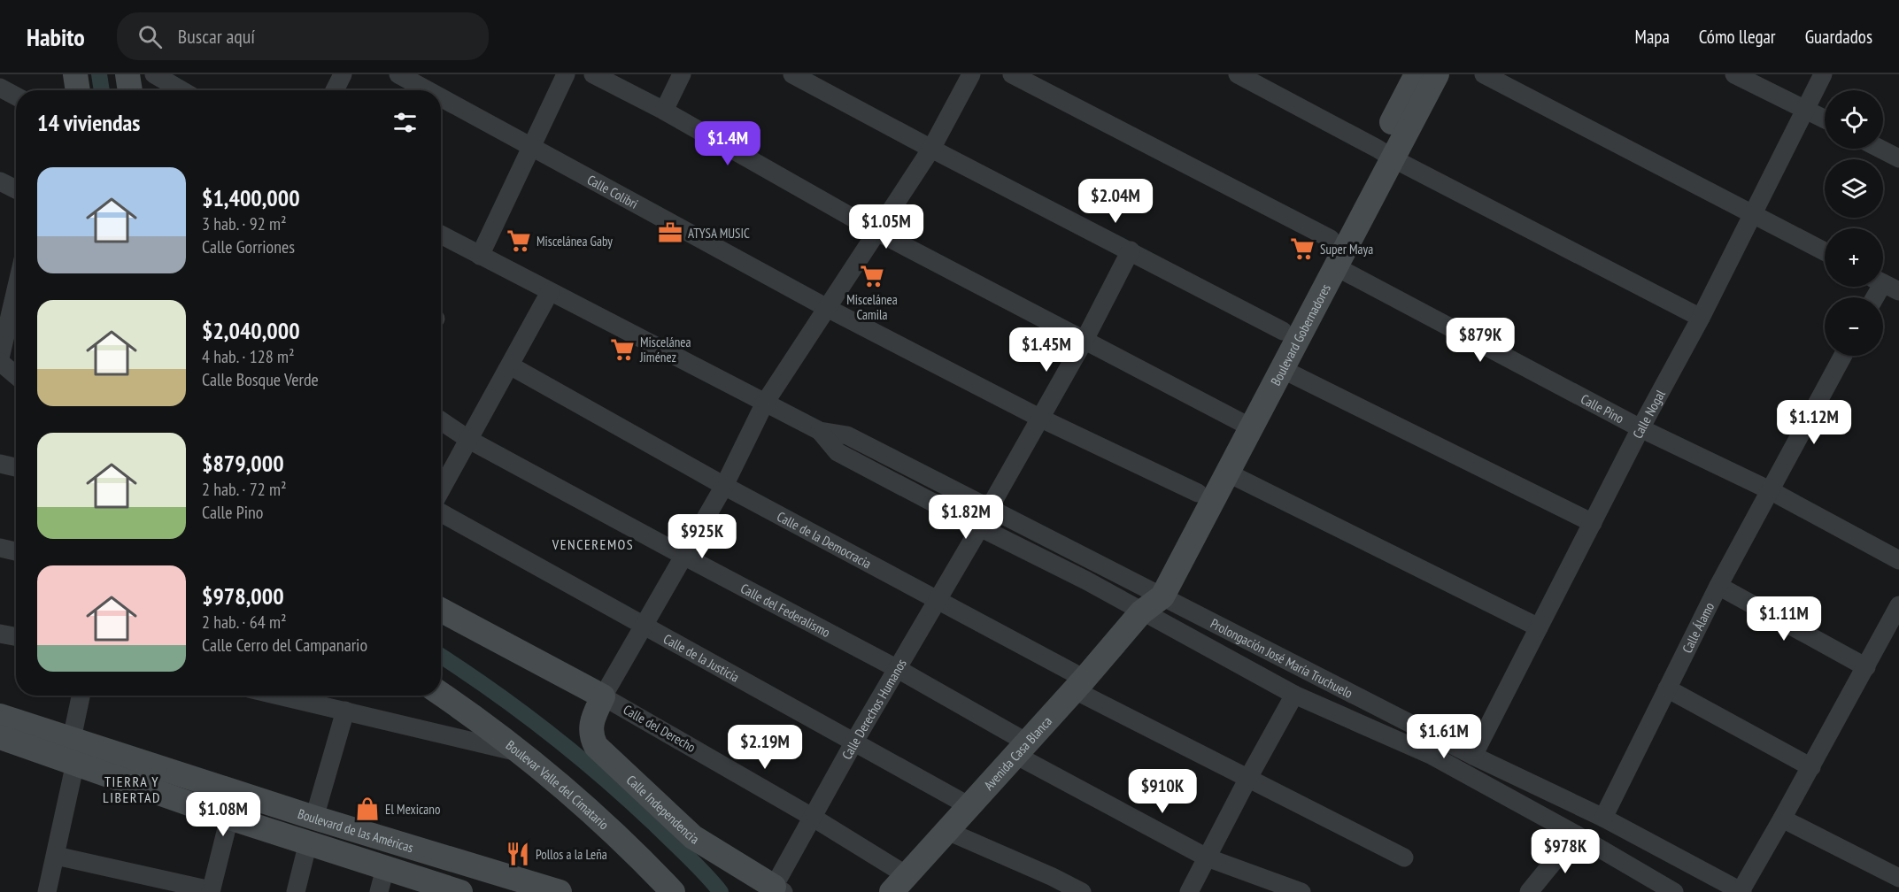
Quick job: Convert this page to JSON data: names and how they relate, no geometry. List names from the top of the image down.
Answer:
{
  "streets": {
    "main road": [
      "Boulevard Gobernadores",
      "Calle del Derecho",
      "Avenida Casa Blanca",
      "Boulevar Valle del Cimatario",
      "Calle Independencia",
      "Boulevard de las Américas"
    ],
    "street": [
      "Calle Colibri",
      "Calle Pino",
      "Calle Nogal",
      "Calle de la Democracia",
      "Calle del Federalismo",
      "Calle Álamo",
      "Calle de la Justicia",
      "Prolongación José María Truchuelo",
      "Calle Derechos Humanos"
    ]
  },
  "crossings": [
    ["Calle Colibri", "Boulevard Gobernadores"],
    ["Boulevard Gobernadores", "Calle Pino"],
    ["Boulevard Gobernadores", "Prolongación José María Truchuelo"],
    ["Boulevard Gobernadores", "Avenida Casa Blanca"],
    ["Calle Pino", "Calle Nogal"],
    ["Calle Pino", "Calle Álamo"],
    ["Calle Nogal", "Prolongación José María Truchuelo"],
    ["Calle de la Democracia", "Calle Derechos Humanos"],
    ["Calle de la Democracia", "Avenida Casa Blanca"],
    ["Calle del Federalismo", "Calle Derechos Humanos"],
    ["Calle del Federalismo", "Avenida Casa Blanca"],
    ["Calle Álamo", "Prolongación José María Truchuelo"],
    ["Calle de la Justicia", "Calle Derechos Humanos"],
    ["Calle de la Justicia", "Avenida Casa Blanca"],
    ["Prolongación José María Truchuelo", "Calle Derechos Humanos"],
    ["Prolongación José María Truchuelo", "Avenida Casa Blanca"],
    ["Calle Derechos Humanos", "Calle del Derecho"],
    ["Calle Derechos Humanos", "Calle Independencia"],
    ["Calle del Derecho", "Avenida Casa Blanca"],
    ["Calle del Derecho", "Calle Independencia"]
  ],
  "districts": ["VENCEREMOS", "TIERRA Y LIBERTAD"],
  "places": {
    "office": ["ATYSA MUSIC"],
    "supermarket": [
      "Miscelánea Gaby",
      "Super Maya",
      "Miscelánea Camila",
      "Miscelánea Jiménez"
    ],
    "shop": ["El Mexicano"],
    "restaurant": ["Pollos a la Leña"]
  },
  "page": {
    "header": "Habito",
    "search": "Buscar aquí",
    "nav": ["Mapa", "Cómo llegar", "Guardados"],
    "map_buttons": ["+", "−"],
    "heading": "14 viviendas",
    "price": [
      "$1.4M",
      "$2.04M",
      "$1.05M",
      "$879K",
      "$1.45M",
      "$1.12M",
      "$1.82M",
      "$925K",
      "$1.11M",
      "$1.61M",
      "$2.19M",
      "$910K",
      "$1.08M",
      "$978K"
    ],
    "list": [
      {
        "name": "$1,400,000",
        "note": "3 hab. · 92 m² · Calle Gorriones"
      },
      {
        "name": "$2,040,000",
        "note": "4 hab. · 128 m² · Calle Bosque Verde"
      },
      {
        "name": "$879,000",
        "note": "2 hab. · 72 m² · Calle Pino"
      },
      {
        "name": "$978,000",
        "note": "2 hab. · 64 m² · Calle Cerro del Campanario"
      }
    ]
  }
}
